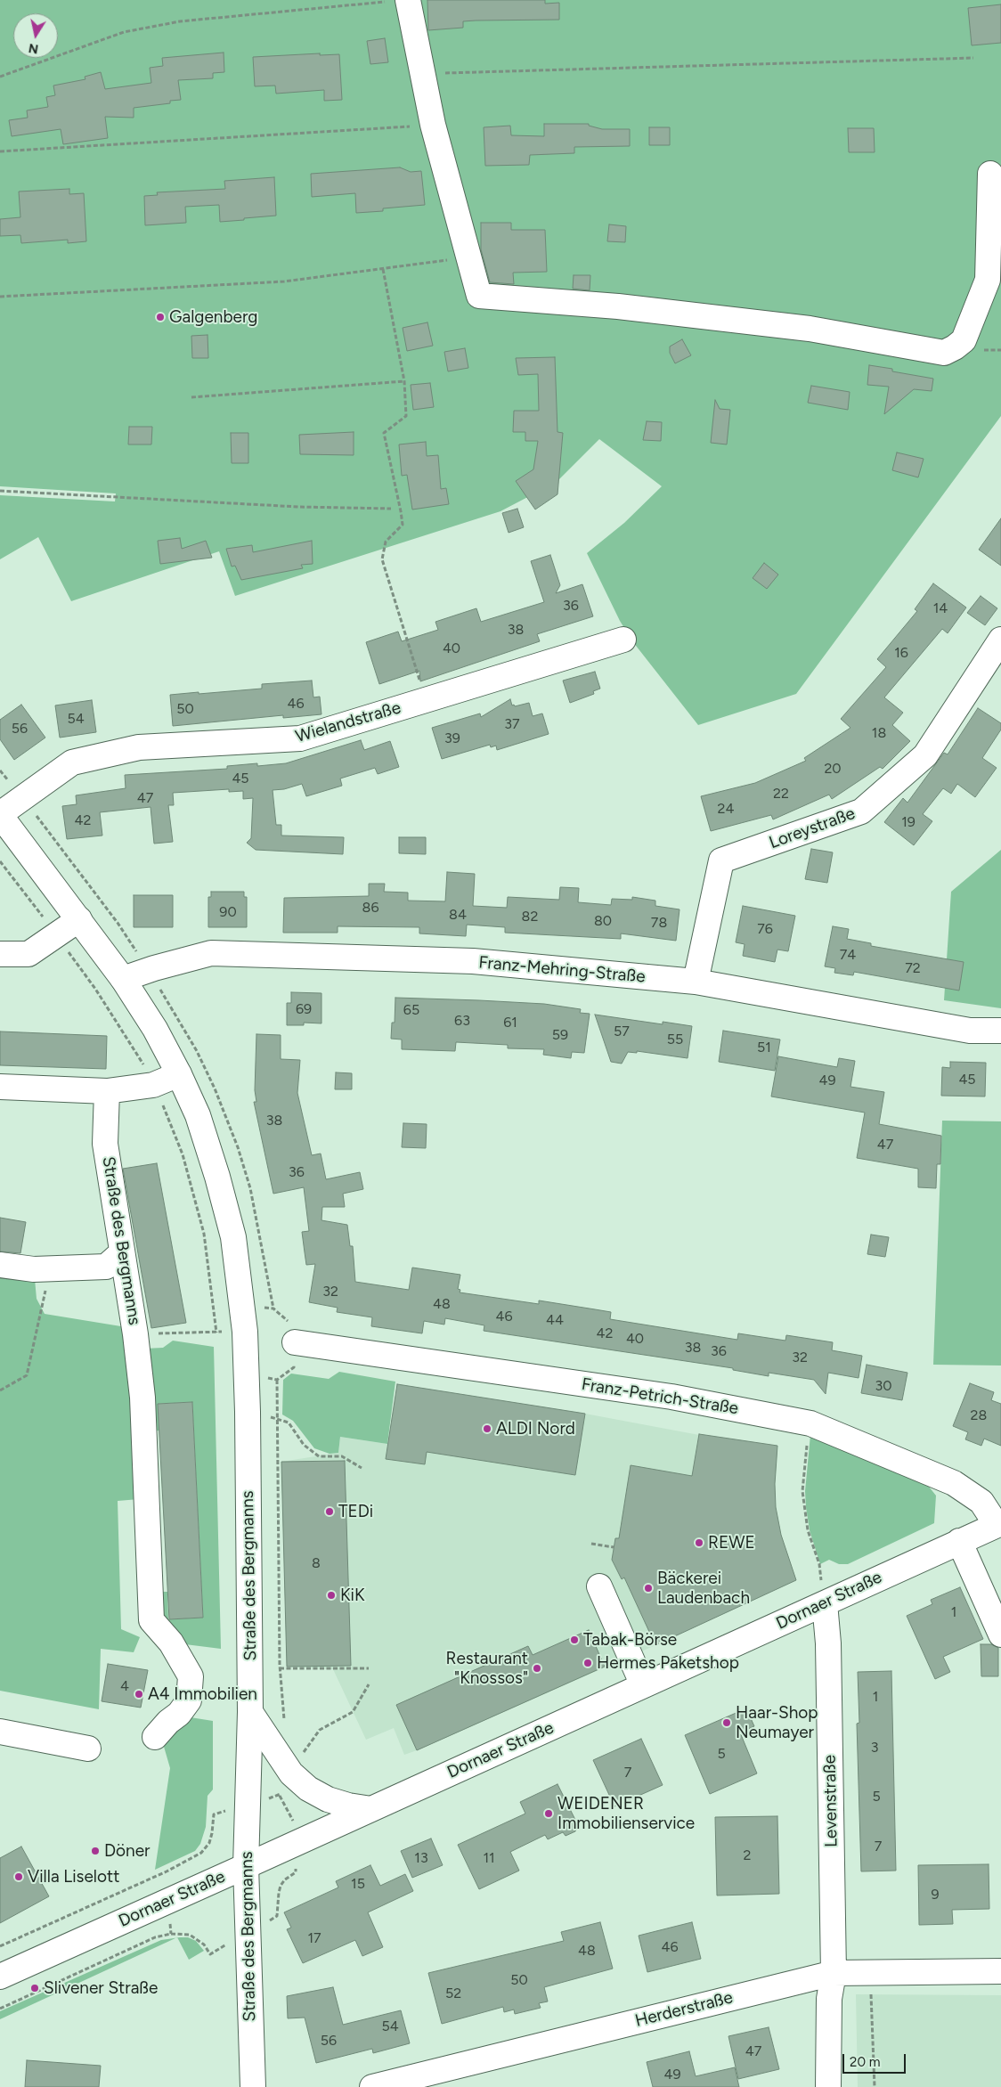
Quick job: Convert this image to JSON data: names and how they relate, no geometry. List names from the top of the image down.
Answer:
{
  "streets": {
    "street": [
      "Wielandstraße",
      "Loreystraße",
      "Franz-Mehring-Straße",
      "Straße des Bergmanns",
      "Franz-Petrich-Straße",
      "Dornaer Straße",
      "Levenstraße",
      "Herderstraße"
    ]
  },
  "crossings": [
    ["Wielandstraße", "Straße des Bergmanns"],
    ["Loreystraße", "Franz-Mehring-Straße"],
    ["Franz-Mehring-Straße", "Straße des Bergmanns"],
    ["Straße des Bergmanns", "Dornaer Straße"],
    ["Franz-Petrich-Straße", "Dornaer Straße"],
    ["Dornaer Straße", "Levenstraße"],
    ["Levenstraße", "Herderstraße"]
  ],
  "places": [
    "Galgenberg",
    "ALDI Nord",
    "TEDi",
    "REWE",
    "Bäckerei Laudenbach",
    "KiK",
    "Tabak-Börse",
    "Hermes Paketshop",
    "Restaurant \"Knossos\"",
    "A4 Immobilien",
    "Haar-Shop Neumayer",
    "WEIDENER Immobilienservice",
    "Döner",
    "Villa Liselott",
    "Slivener Straße"
  ],
  "house_numbers": [
    "36",
    "14",
    "38",
    "40",
    "16",
    "46",
    "50",
    "54",
    "37",
    "56",
    "18",
    "39",
    "20",
    "45",
    "22",
    "47",
    "24",
    "42",
    "19",
    "86",
    "90",
    "84",
    "82",
    "80",
    "78",
    "76",
    "74",
    "72",
    "69",
    "65",
    "63",
    "61",
    "57",
    "59",
    "55",
    "51",
    "45",
    "49",
    "38",
    "47",
    "36",
    "32",
    "48",
    "46",
    "44",
    "42",
    "40",
    "38",
    "36",
    "32",
    "30",
    "28",
    "8",
    "1",
    "4",
    "1",
    "3",
    "5",
    "7",
    "5",
    "7",
    "2",
    "13",
    "11",
    "15",
    "9",
    "17",
    "46",
    "48",
    "50",
    "52",
    "54",
    "56",
    "47",
    "49"
  ],
  "scale_bar": "20 m",
  "north": "bottom"
}
